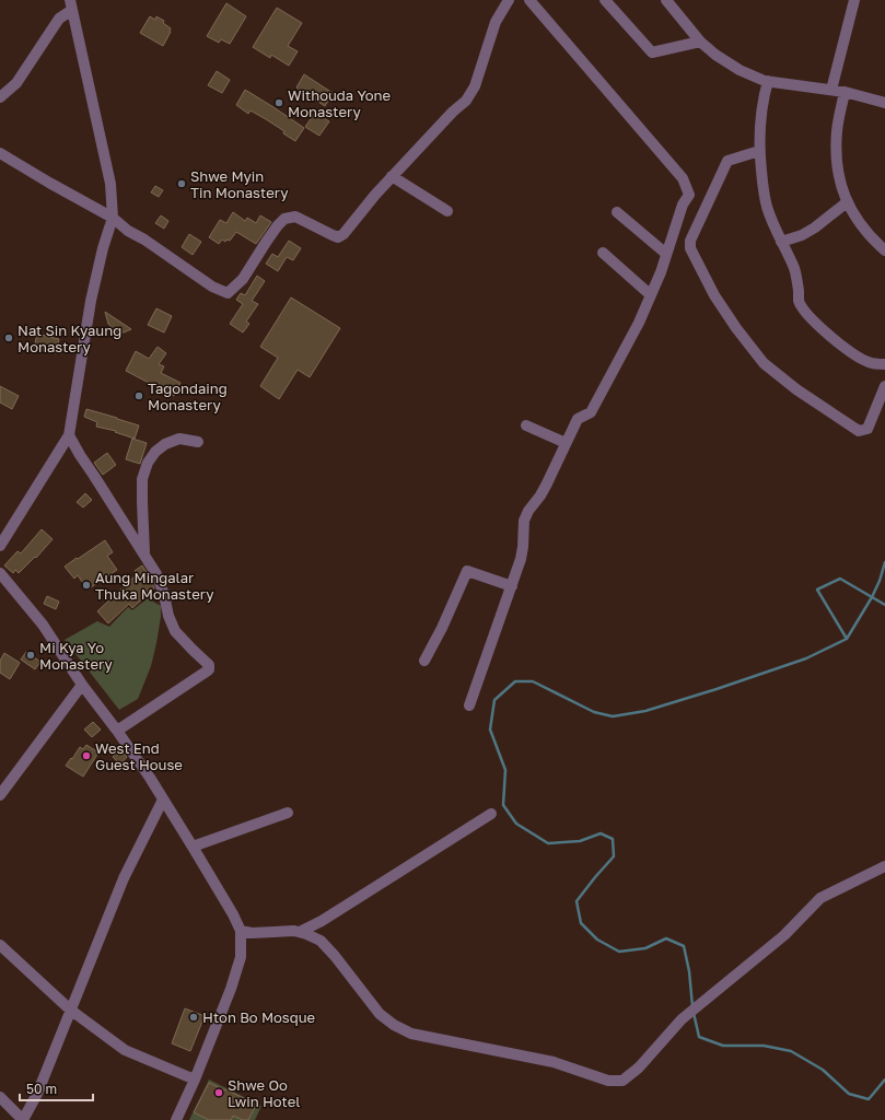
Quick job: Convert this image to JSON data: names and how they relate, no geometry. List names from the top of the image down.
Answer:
{
  "places": [
    "Withouda Yone Monastery",
    "Shwe Myin Tin Monastery",
    "Nat Sin Kyaung Monastery",
    "Tagondaing Monastery",
    "Aung Mingalar Thuka Monastery",
    "Mi Kya Yo Monastery",
    "West End Guest House",
    "Hton Bo Mosque",
    "Shwe Oo Lwin Hotel"
  ],
  "scale_bar": "50 m"
}
